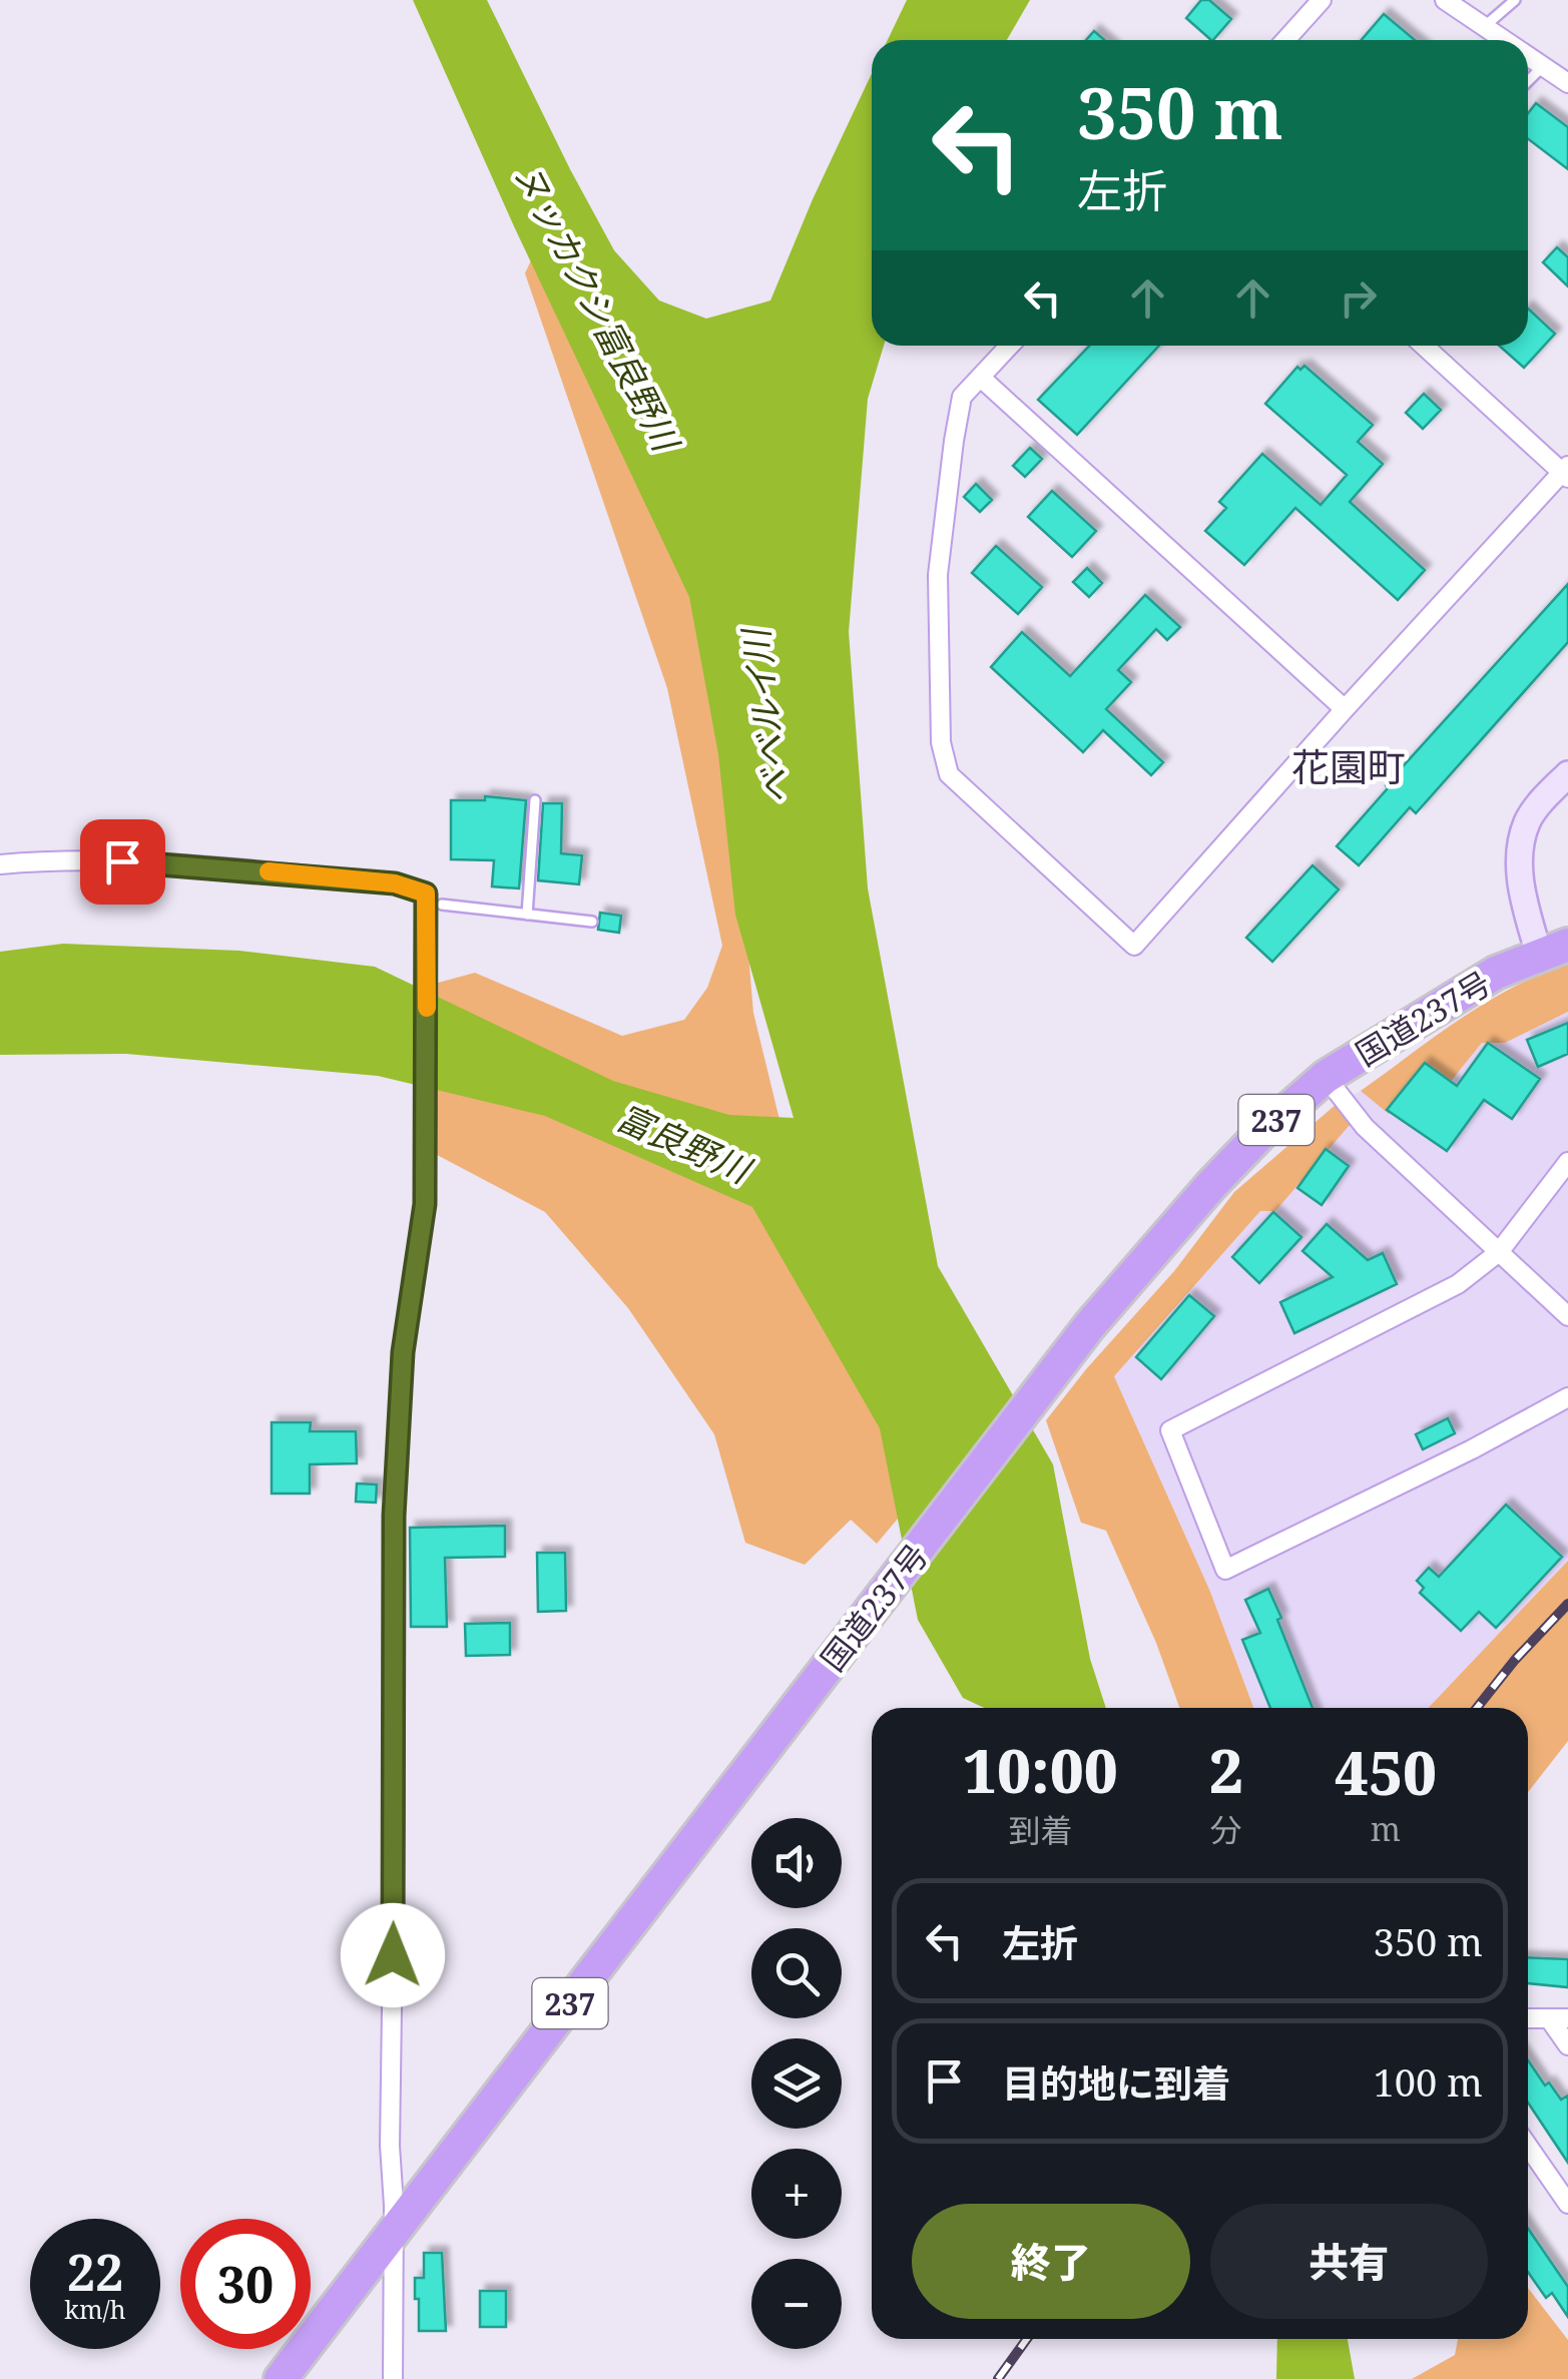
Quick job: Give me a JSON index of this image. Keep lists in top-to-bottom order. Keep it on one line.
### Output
{"streets":{"highway":["国道237号","237"]},"districts":["花園町"],"water":["ヌッカクシ富良野川","ベベルイ川","富良野川"],"page":{"turn":["350 m","左折"],"eta":["10:00","到着","2","分","450","m"],"map_buttons":["+","−"],"list":[{"name":"左折","value":"350 m"},{"name":"目的地に到着","value":"100 m"}],"buttons":["終了","共有"],"speed":"22 km/h","limit":"30"}}
